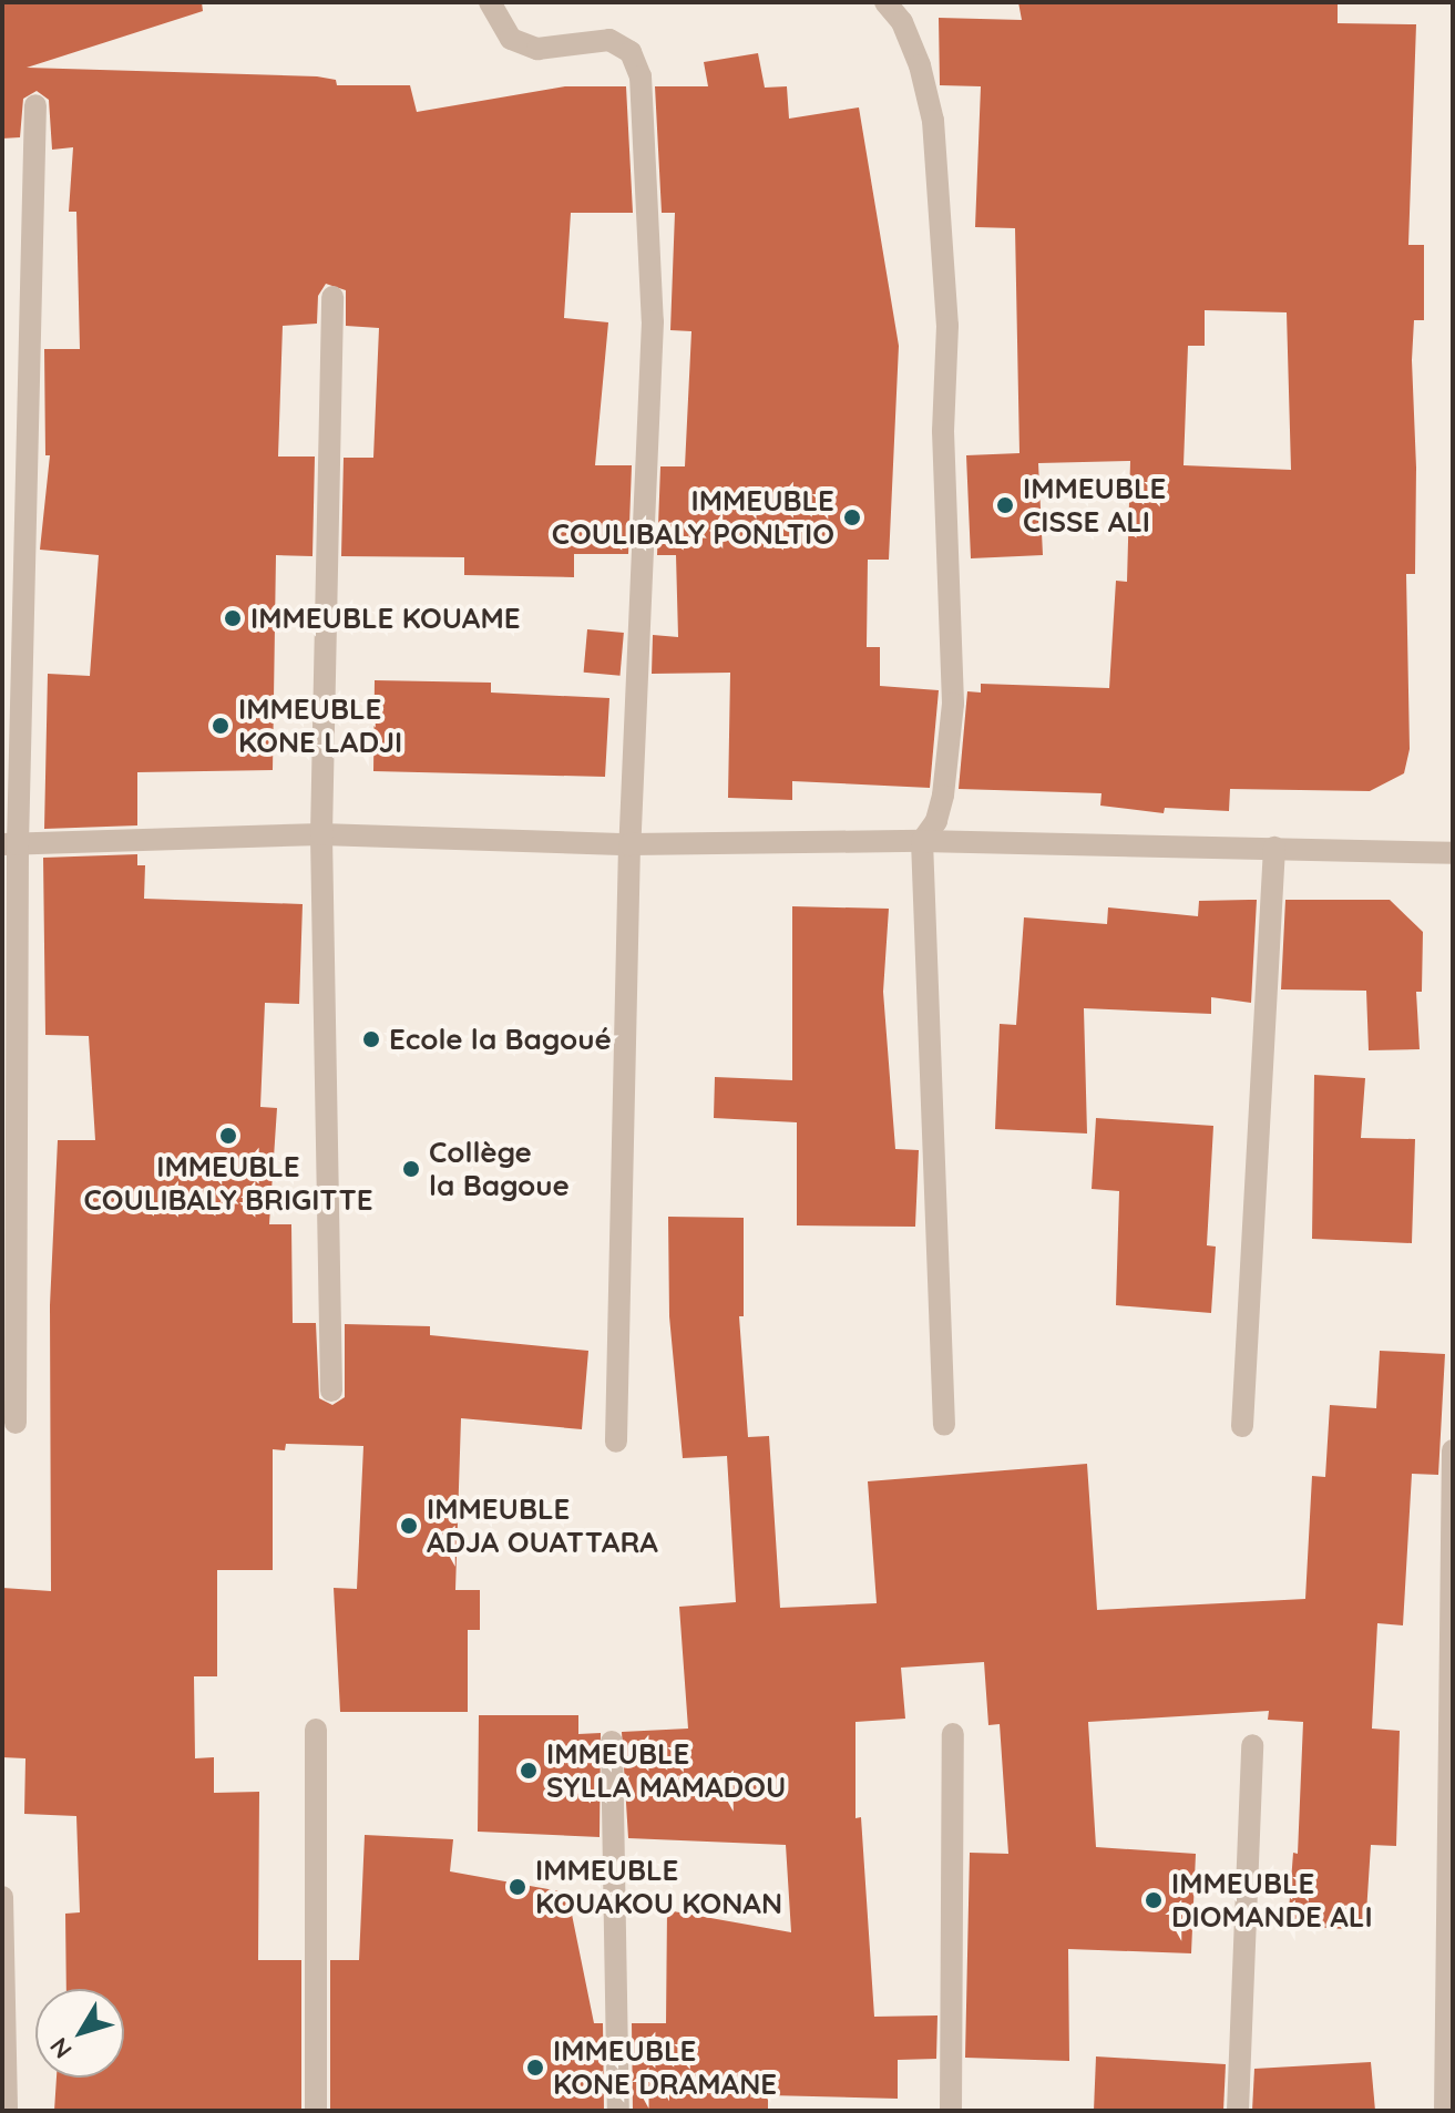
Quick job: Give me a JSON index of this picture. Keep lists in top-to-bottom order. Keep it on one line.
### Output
{"places":["IMMEUBLE CISSE ALI","IMMEUBLE COULIBALY PONLTIO","IMMEUBLE KOUAME","IMMEUBLE KONE LADJI","Ecole la Bagoué","IMMEUBLE COULIBALY BRIGITTE","Collège la Bagoue","IMMEUBLE ADJA OUATTARA","IMMEUBLE SYLLA MAMADOU","IMMEUBLE KOUAKOU KONAN","IMMEUBLE DIOMANDE ALI","IMMEUBLE KONE DRAMANE"],"north":"bottom left"}
